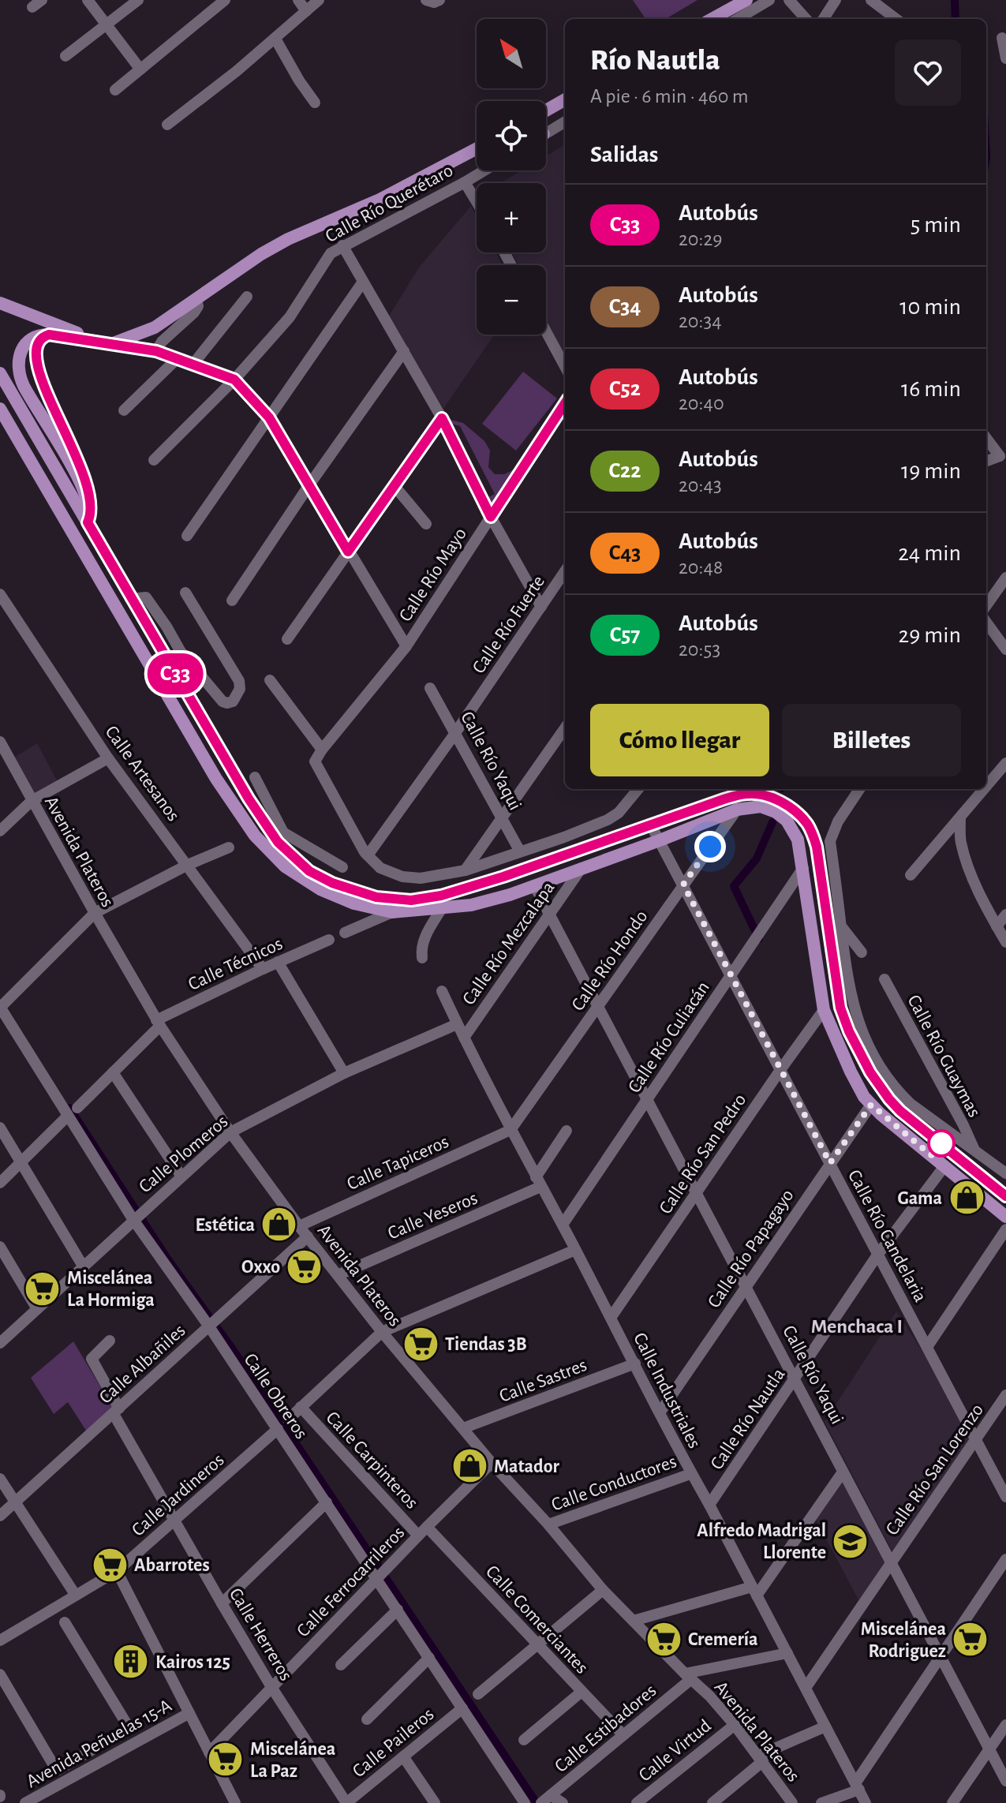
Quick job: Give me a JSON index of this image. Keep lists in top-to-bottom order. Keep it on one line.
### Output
{"streets":{"main road":["Calle Río Querétaro"],"street":["Calle Río Mayo","Calle Río Fuerte","Calle Río Yaqui","Calle Artesanos","Avenida Plateros","Calle Río Mezcalapa","Calle Río Hondo","Calle Técnicos","Calle Río Culiacán","Calle Río Guaymas","Calle Plomeros","Calle Río San Pedro","Calle Tapiceros","Calle Yeseros","Calle Río Candelaria","Calle Río Papagayo","Calle Albañiles","Calle Sastres","Calle Industriales","Calle Obreros","Calle Río Nautla","Calle Carpinteros","Calle Río San Lorenzo","Calle Conductores","Calle Jardineros","Calle Ferrocarrileros","Calle Comerciantes","Calle Herreros","Calle Estibadores","Calle Paileros","Avenida Peñuelas 15-A","Calle Virtud"]},"crossings":[["Calle Río Mayo","Calle Río Fuerte"],["Calle Río Fuerte","Calle Río Yaqui"],["Calle Río Yaqui","Calle Río Mezcalapa"],["Calle Río Yaqui","Calle Río Hondo"],["Calle Río Yaqui","Calle Río Culiacán"],["Calle Río Yaqui","Calle Río San Pedro"],["Calle Río Yaqui","Calle Río Papagayo"],["Calle Río Yaqui","Calle Río Nautla"],["Calle Río Yaqui","Calle Río San Lorenzo"],["Calle Artesanos","Calle Técnicos"],["Avenida Plateros","Calle Técnicos"],["Avenida Plateros","Calle Plomeros"],["Avenida Plateros","Calle Tapiceros"],["Avenida Plateros","Calle Yeseros"],["Avenida Plateros","Calle Albañiles"],["Avenida Plateros","Calle Sastres"],["Avenida Plateros","Calle Conductores"],["Avenida Plateros","Calle Ferrocarrileros"],["Avenida Plateros","Calle Estibadores"],["Avenida Plateros","Calle Virtud"],["Calle Río Mezcalapa","Calle Industriales"],["Calle Río Hondo","Calle Tapiceros"],["Calle Río Hondo","Calle Río Candelaria"],["Calle Río Hondo","Calle Industriales"],["Calle Río Culiacán","Calle Río Candelaria"],["Calle Río Culiacán","Calle Industriales"],["Calle Plomeros","Calle Industriales"],["Calle Plomeros","Calle Obreros"],["Calle Río San Pedro","Calle Río Candelaria"],["Calle Río San Pedro","Calle Industriales"],["Calle Tapiceros","Calle Industriales"],["Calle Yeseros","Calle Industriales"],["Calle Río Candelaria","Calle Río Papagayo"],["Calle Río Candelaria","Calle Río Nautla"],["Calle Río Candelaria","Calle Río San Lorenzo"],["Calle Río Papagayo","Calle Industriales"],["Calle Albañiles","Calle Obreros"],["Calle Albañiles","Calle Herreros"],["Calle Sastres","Calle Industriales"],["Calle Industriales","Calle Río Nautla"],["Calle Industriales","Calle Río San Lorenzo"],["Calle Industriales","Calle Conductores"],["Calle Obreros","Calle Jardineros"],["Calle Obreros","Calle Ferrocarrileros"],["Calle Obreros","Calle Paileros"],["Calle Carpinteros","Calle Ferrocarrileros"],["Calle Carpinteros","Calle Comerciantes"],["Calle Jardineros","Calle Herreros"],["Calle Ferrocarrileros","Calle Comerciantes"],["Calle Ferrocarrileros","Calle Herreros"],["Calle Comerciantes","Calle Estibadores"],["Calle Herreros","Calle Paileros"]],"districts":["Menchaca I"],"places":{"shop":["Gama","Estética","Matador"],"supermarket":["Oxxo","Miscelánea La Hormiga","Tiendas 3B","Abarrotes","Cremería","Miscelánea Rodriguez","Miscelánea La Paz"],"school or university":["Alfredo Madrigal Llorente"],"building":["Kairos 125"]},"lines":["bus line C33"],"north":"top left","page":{"on_map":"C33","map_buttons":["+","−"],"heading":[["Río Nautla","A pie · 6 min · 460 m"],"Salidas"],"list":[{"mark":"C33","name":"Autobús","note":"20:29","value":"5 min"},{"mark":"C34","name":"Autobús","note":"20:34","value":"10 min"},{"mark":"C52","name":"Autobús","note":"20:40","value":"16 min"},{"mark":"C22","name":"Autobús","note":"20:43","value":"19 min"},{"mark":"C43","name":"Autobús","note":"20:48","value":"24 min"},{"mark":"C57","name":"Autobús","note":"20:53","value":"29 min"}],"buttons":["Cómo llegar","Billetes"]}}
